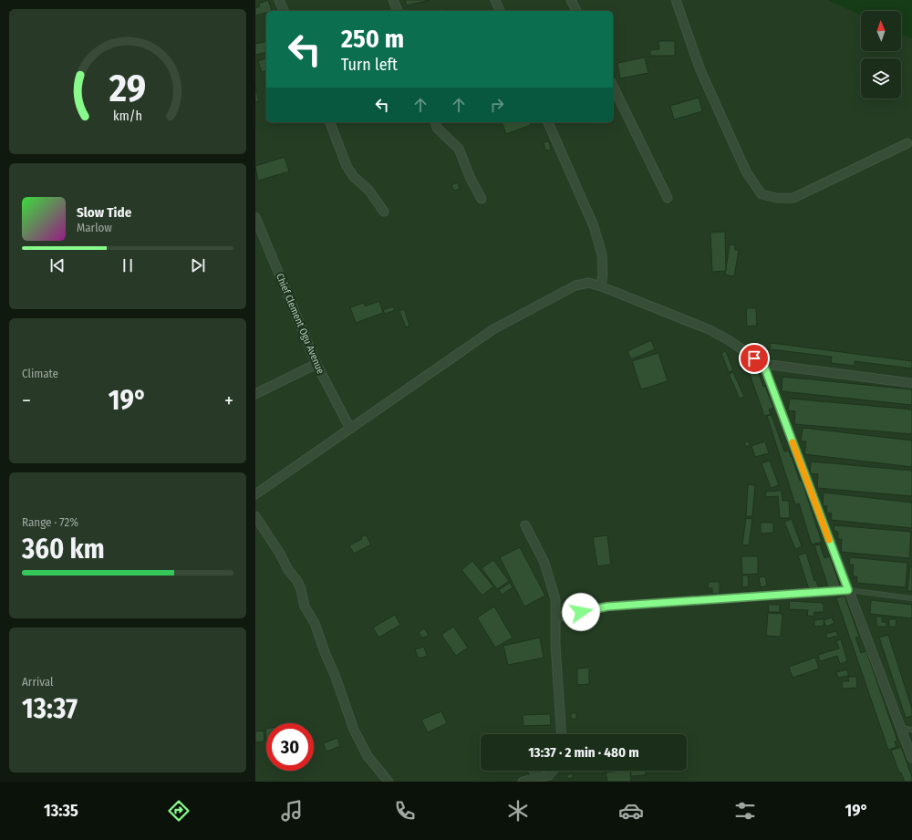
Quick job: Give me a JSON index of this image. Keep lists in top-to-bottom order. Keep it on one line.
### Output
{"streets":{"street":["Chief Clement Ogu Avenue"]},"north":"top","page":{"turn":["250 m","Turn left"],"song":["Slow Tide","Marlow"],"tile":["Climate",["Range · 72%","360 km"],["Arrival","13:37"]],"heat":["−","19°","+"],"limit":"30","trip":"13:37 · 2 min · 480 m","tabs":["13:35","19°"],"gauge":["29","km/h"]}}
